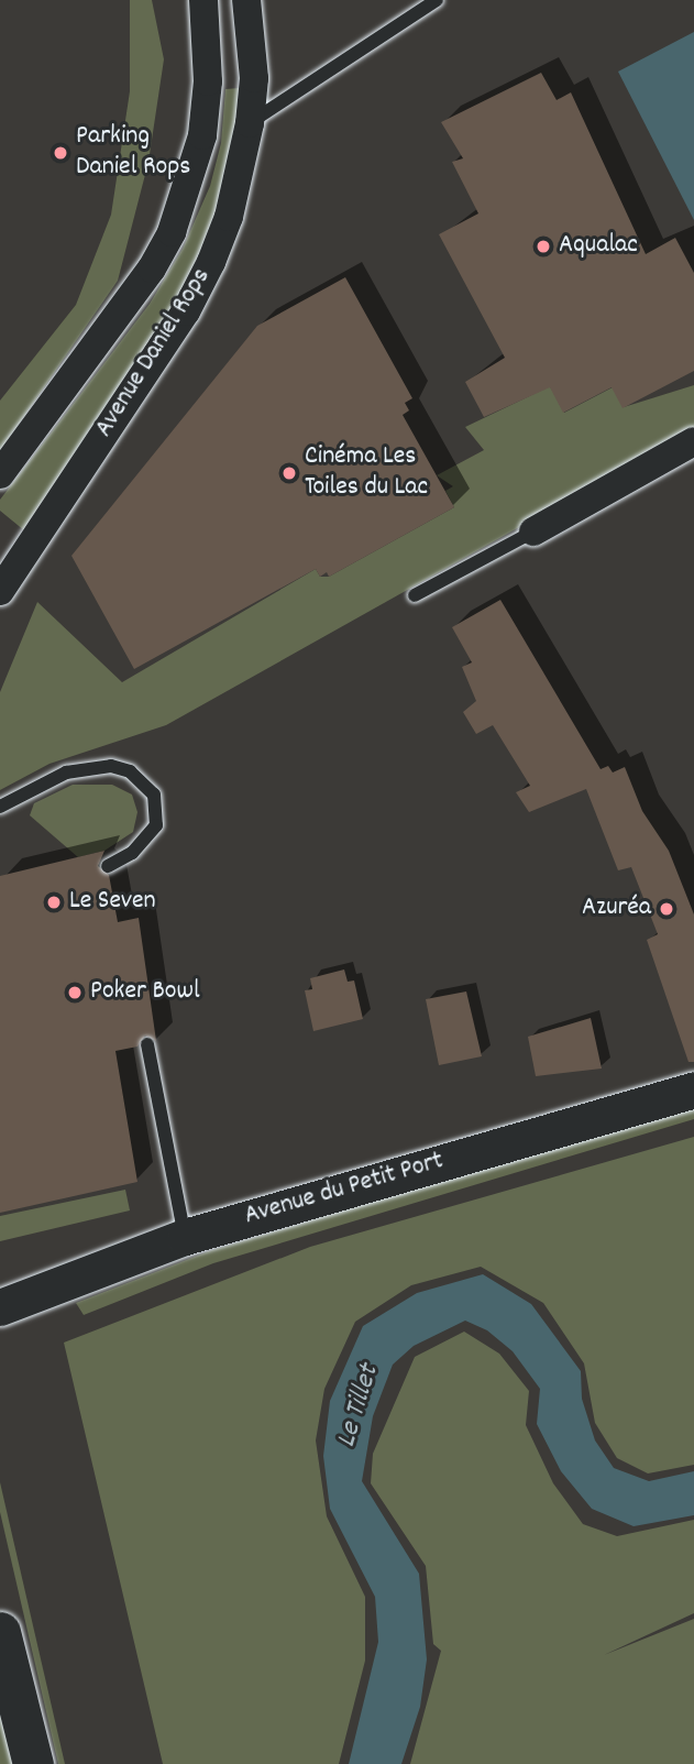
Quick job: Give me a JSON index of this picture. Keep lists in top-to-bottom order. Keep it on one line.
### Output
{"streets":{"street":["Avenue Daniel Rops","Avenue du Petit Port"]},"water":["Le Tillet"],"places":["Parking Daniel Rops","Aqualac","Cinéma Les Toiles du Lac","Le Seven","Azuréa","Poker Bowl"]}
